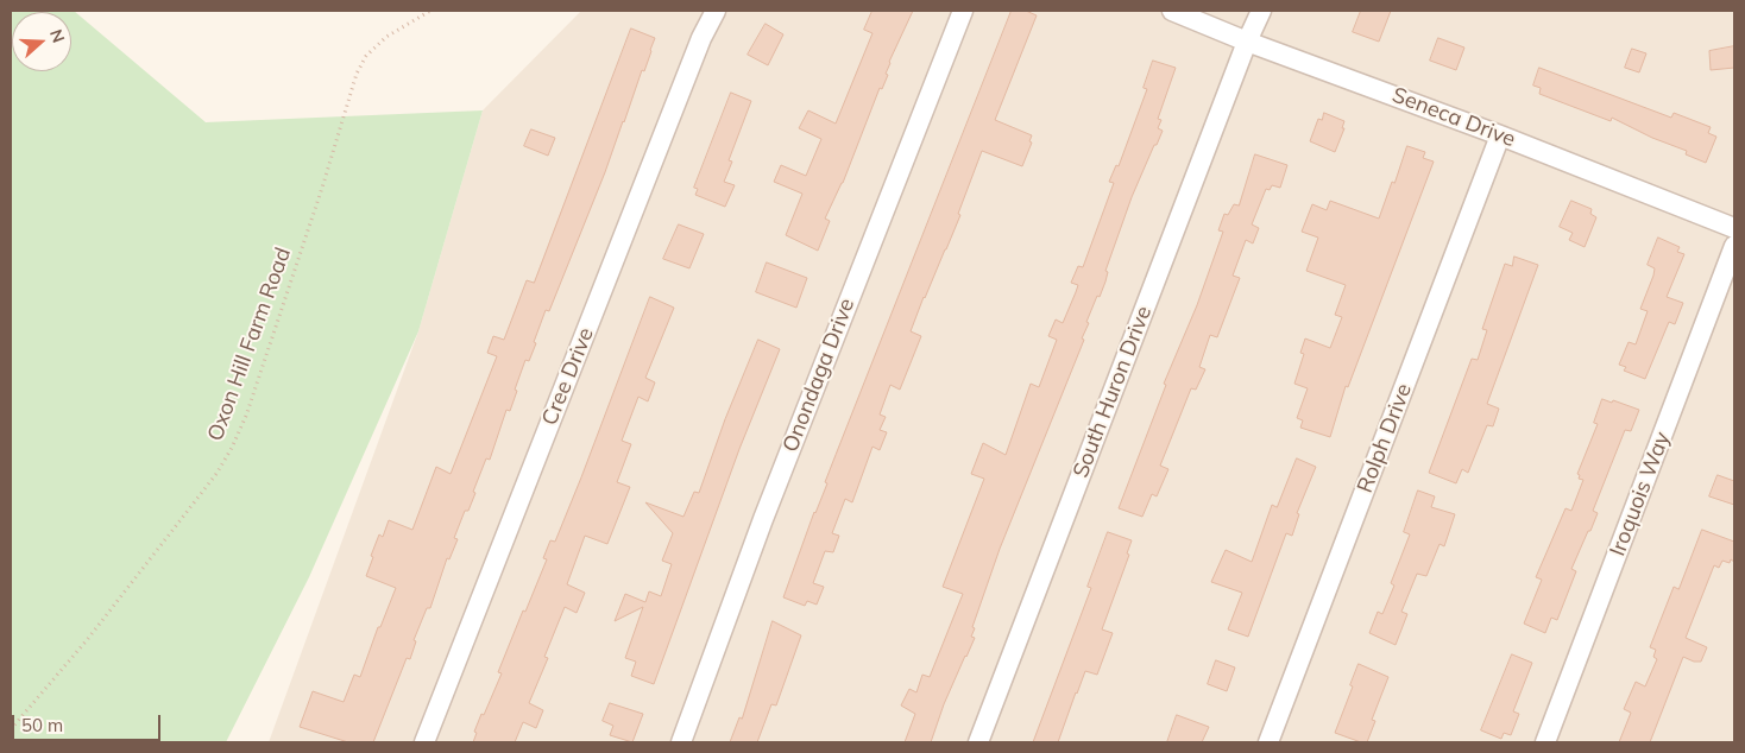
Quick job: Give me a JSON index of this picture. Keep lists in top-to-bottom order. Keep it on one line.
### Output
{"streets":{"street":["Seneca Drive","Onondaga Drive","Cree Drive","South Huron Drive","Rolph Drive","Iroquois Way"],"path":["Oxon Hill Farm Road"]},"crossings":[["Seneca Drive","South Huron Drive"],["Seneca Drive","Rolph Drive"]],"scale_bar":"50 m","north":"right"}
